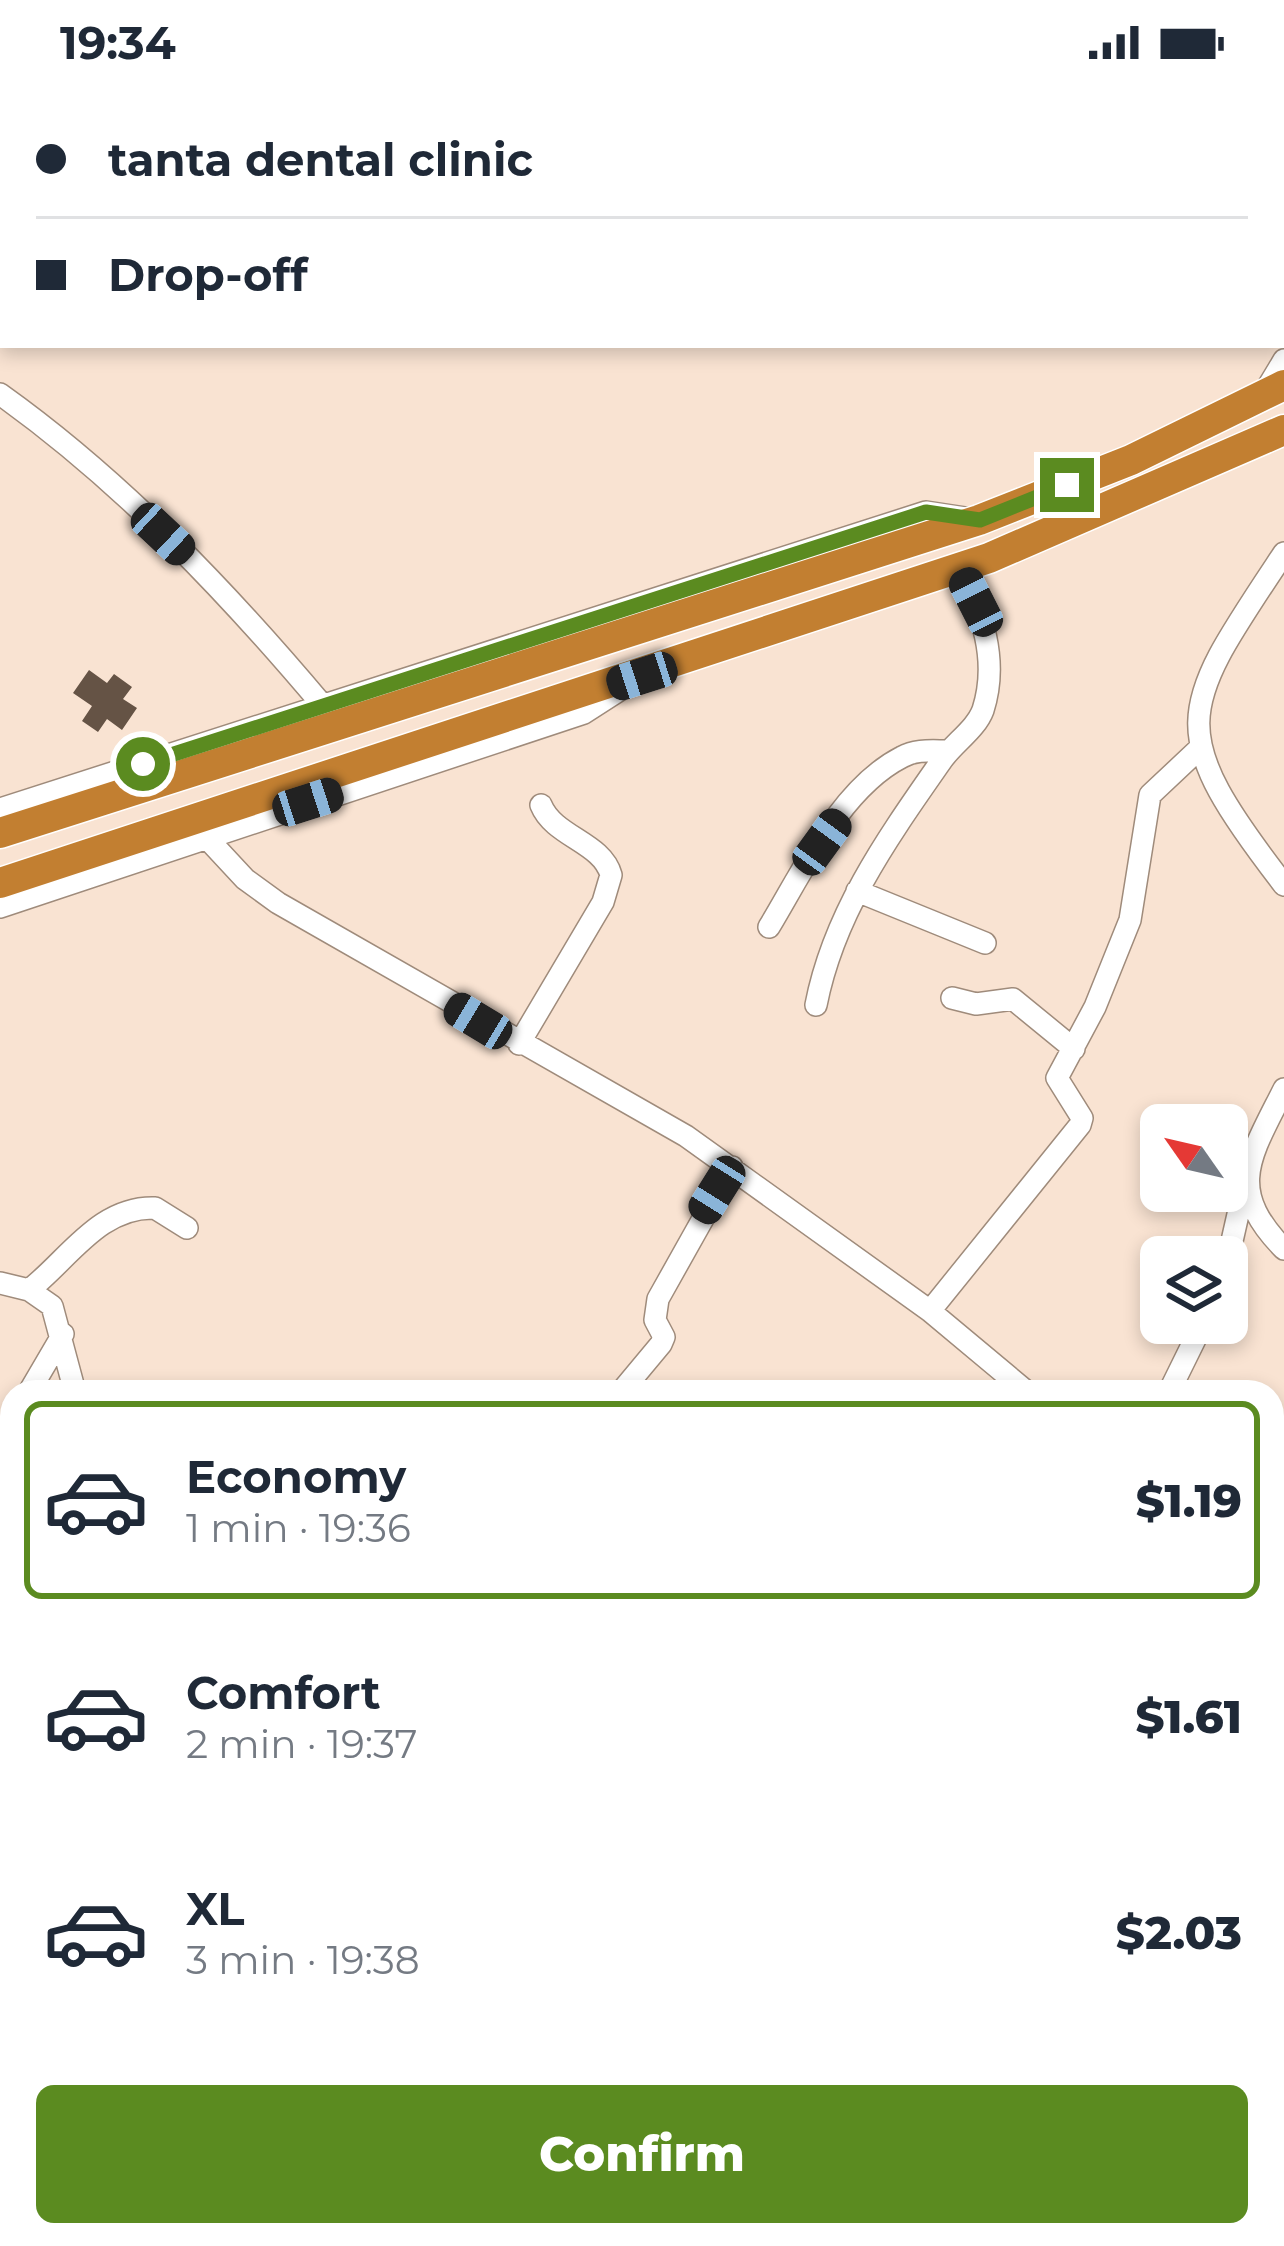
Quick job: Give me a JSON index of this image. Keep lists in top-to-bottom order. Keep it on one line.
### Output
{"north":"top left","page":{"status":"19:34","banner":["tanta dental clinic","Drop-off"],"list":[{"name":"Economy","note":"1 min · 19:36","value":"$1.19"},{"name":"Comfort","note":"2 min · 19:37","value":"$1.61"},{"name":"XL","note":"3 min · 19:38","value":"$2.03"}],"buttons":"Confirm"}}
